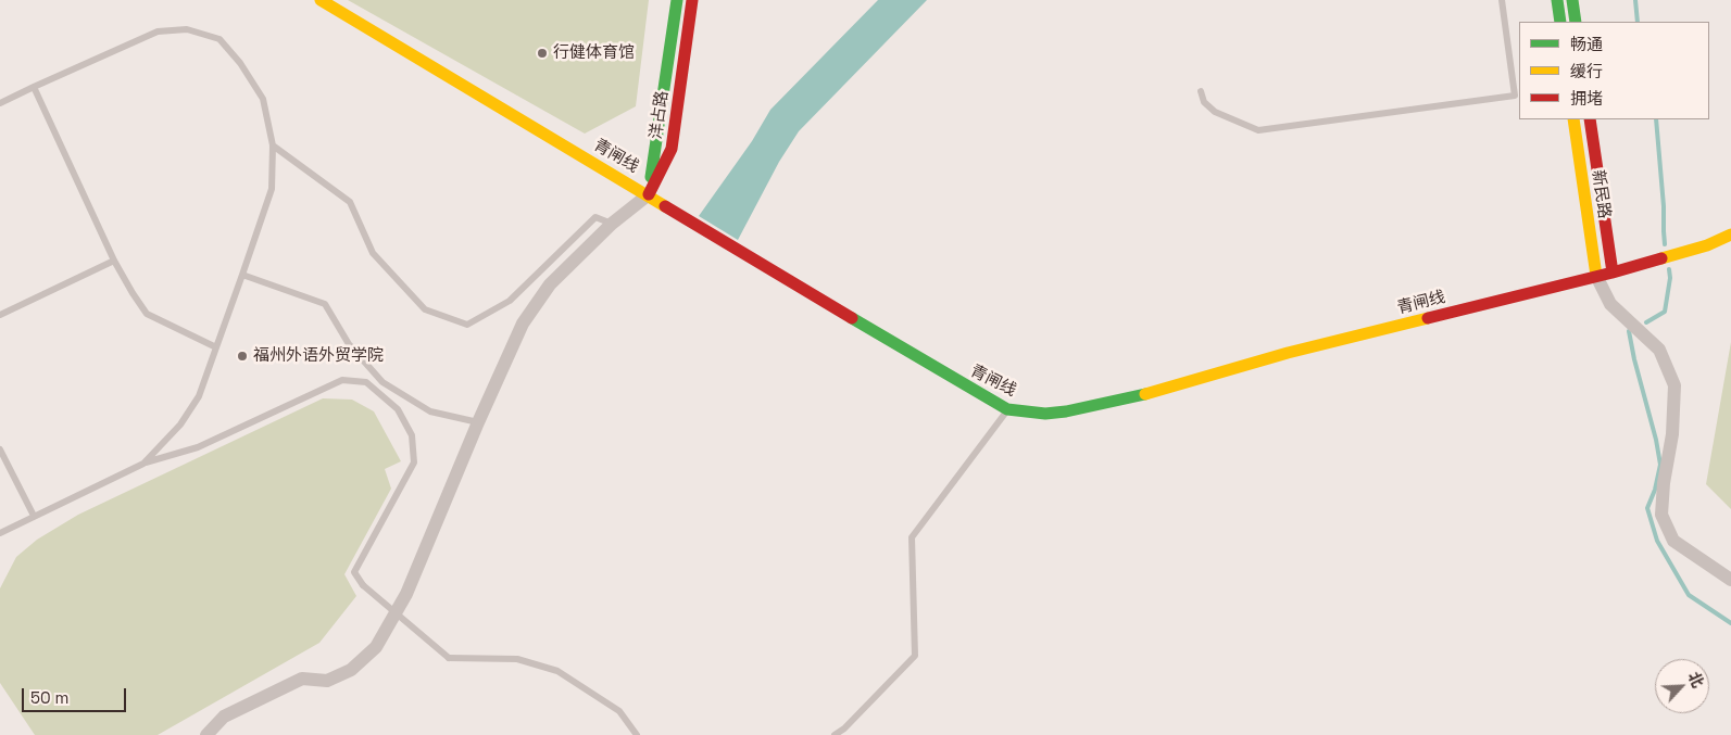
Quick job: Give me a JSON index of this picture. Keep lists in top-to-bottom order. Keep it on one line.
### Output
{"streets":{"main road":["洋占路","青闸线","新民路"]},"crossings":[["洋占路","青闸线"],["青闸线","新民路"]],"places":["行健体育馆","福州外语外贸学院"],"legend":["畅通","缓行","拥堵"],"scale_bar":"50 m","north":"top right"}
